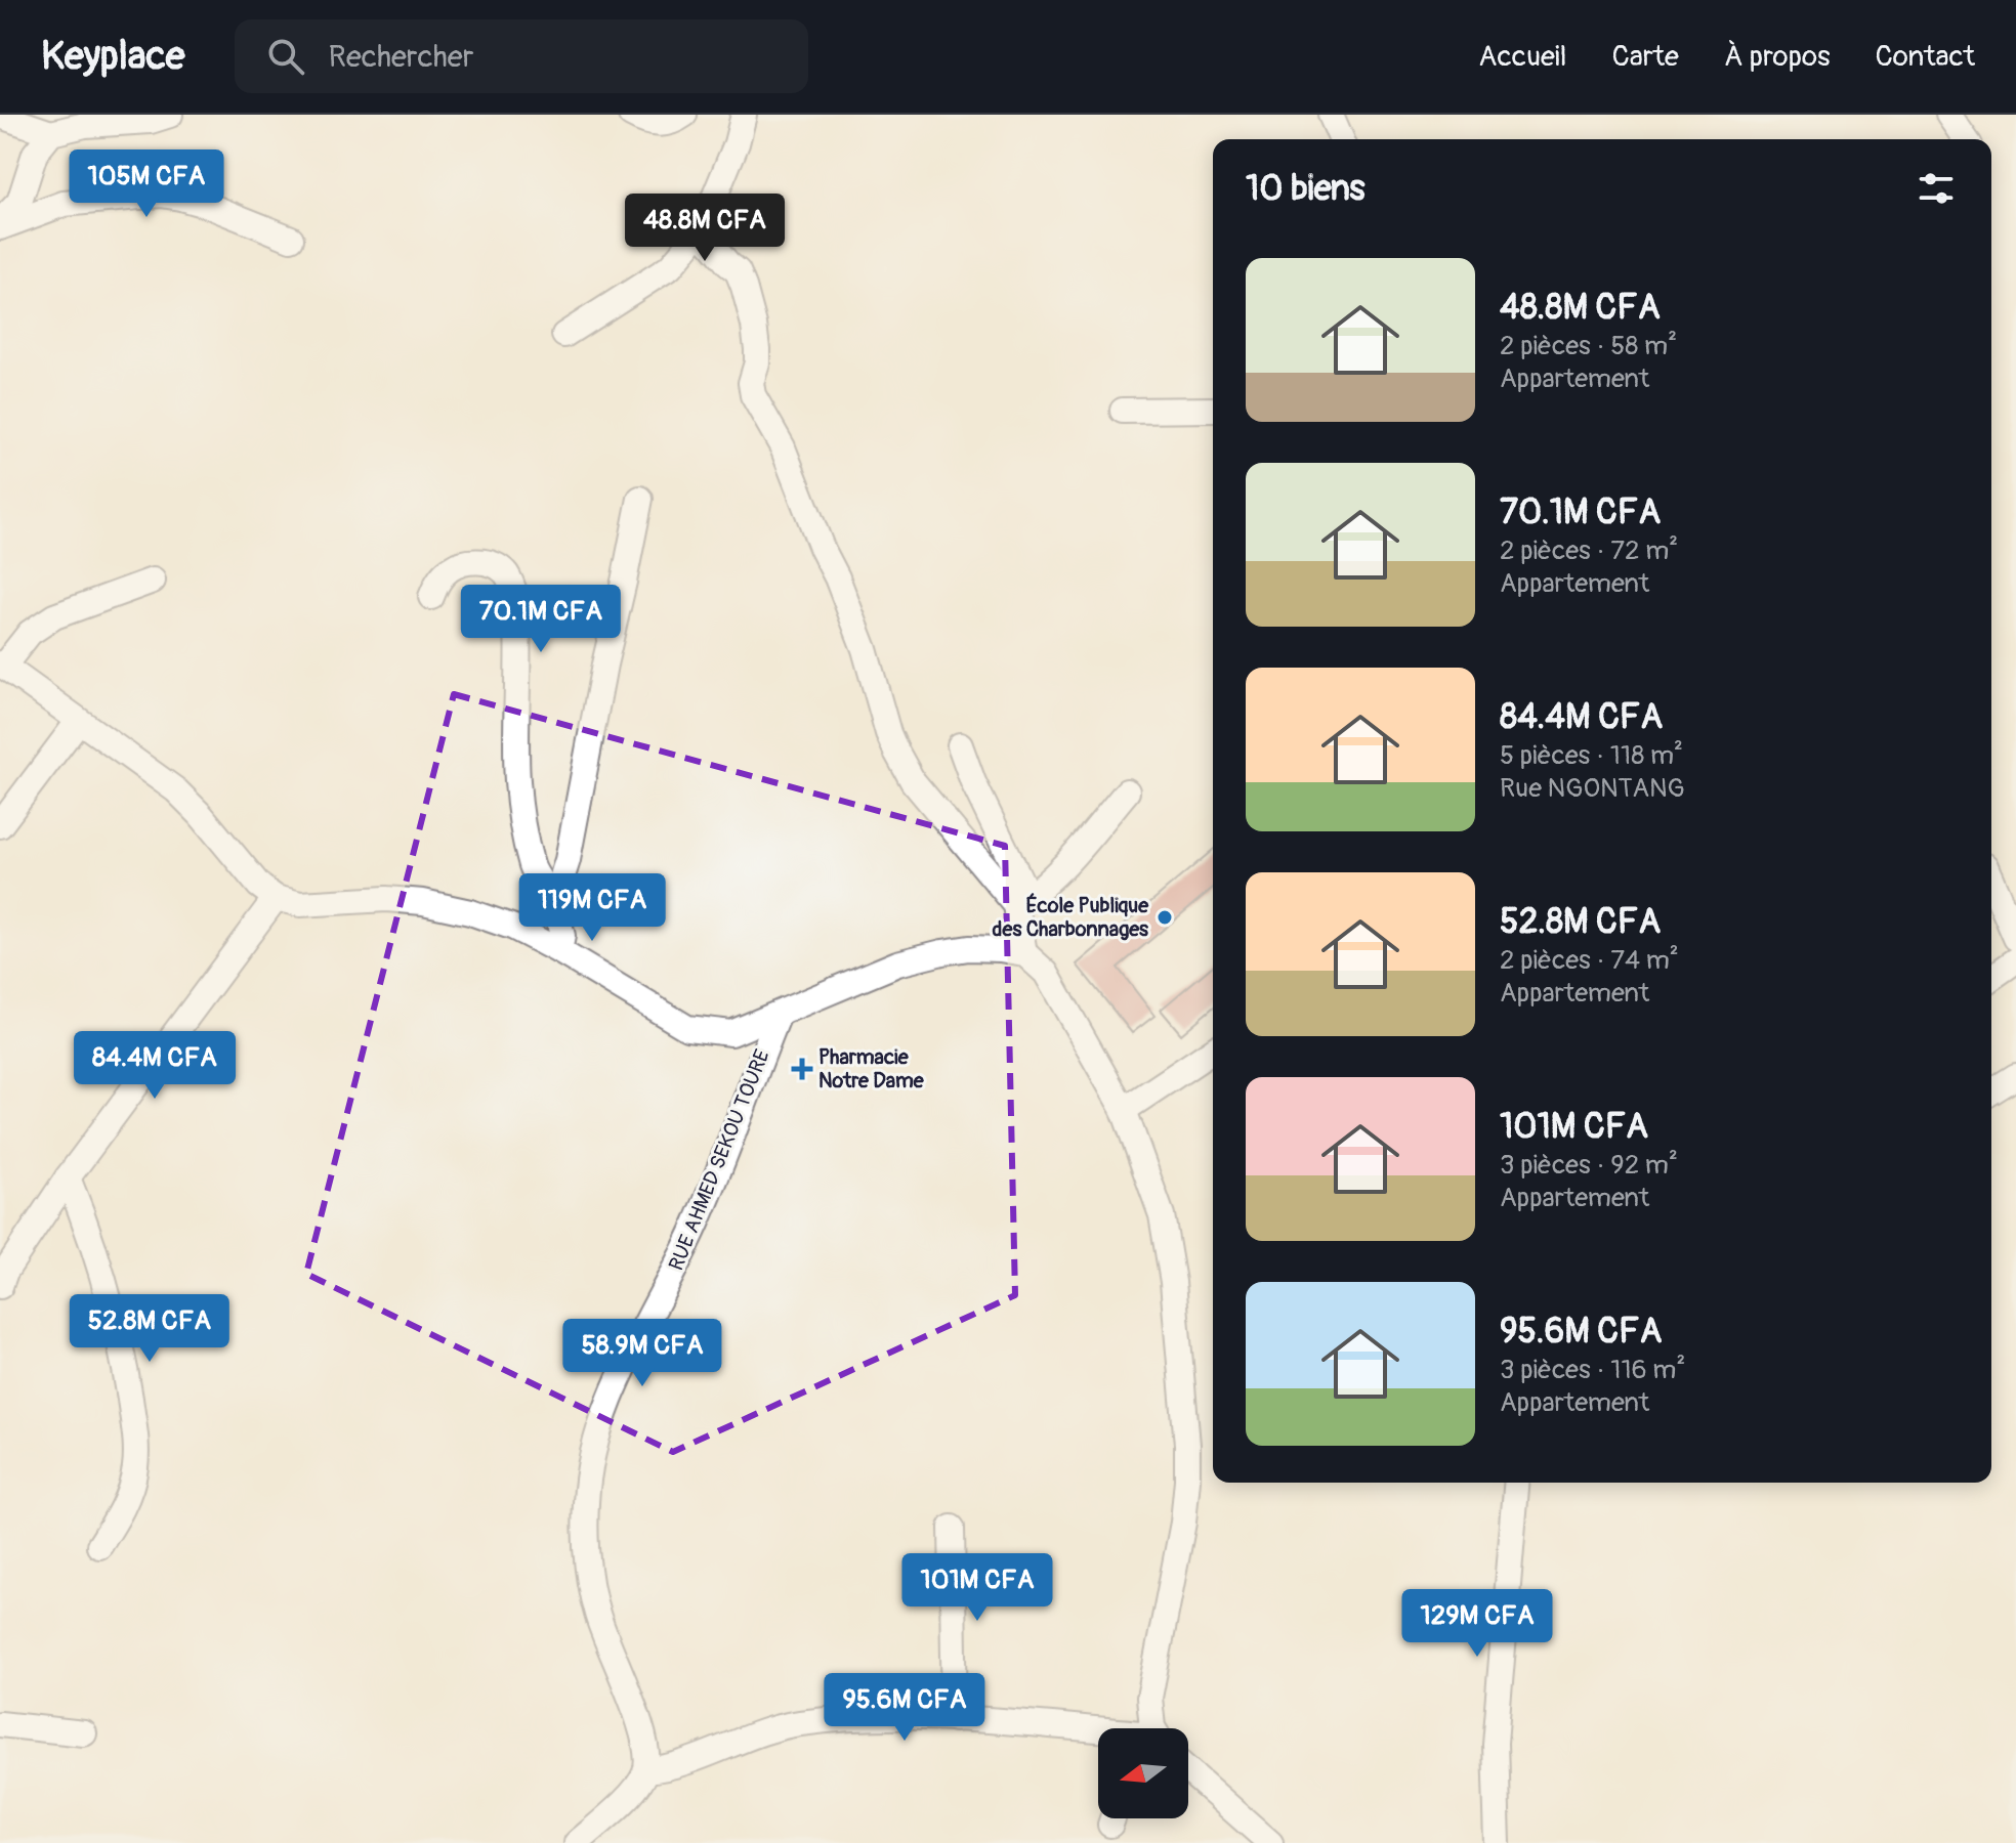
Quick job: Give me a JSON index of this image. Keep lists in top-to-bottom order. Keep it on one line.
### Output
{"streets":{"street":["RUE AHMED SEKOU TOURE"]},"places":{"other":["École Publique des Charbonnages"],"health":["Pharmacie Notre Dame"]},"north":"left","page":{"header":"Keyplace","search":"Rechercher","nav":["Accueil","Carte","À propos","Contact"],"heading":"10 biens","price":["105M CFA","48.8M CFA","70.1M CFA","119M CFA","84.4M CFA","52.8M CFA","58.9M CFA","101M CFA","129M CFA","95.6M CFA"],"list":[{"name":"48.8M CFA","note":"2 pièces · 58 m² · Appartement"},{"name":"70.1M CFA","note":"2 pièces · 72 m² · Appartement"},{"name":"84.4M CFA","note":"5 pièces · 118 m² · Rue NGONTANG"},{"name":"52.8M CFA","note":"2 pièces · 74 m² · Appartement"},{"name":"101M CFA","note":"3 pièces · 92 m² · Appartement"},{"name":"95.6M CFA","note":"3 pièces · 116 m² · Appartement"}]}}
